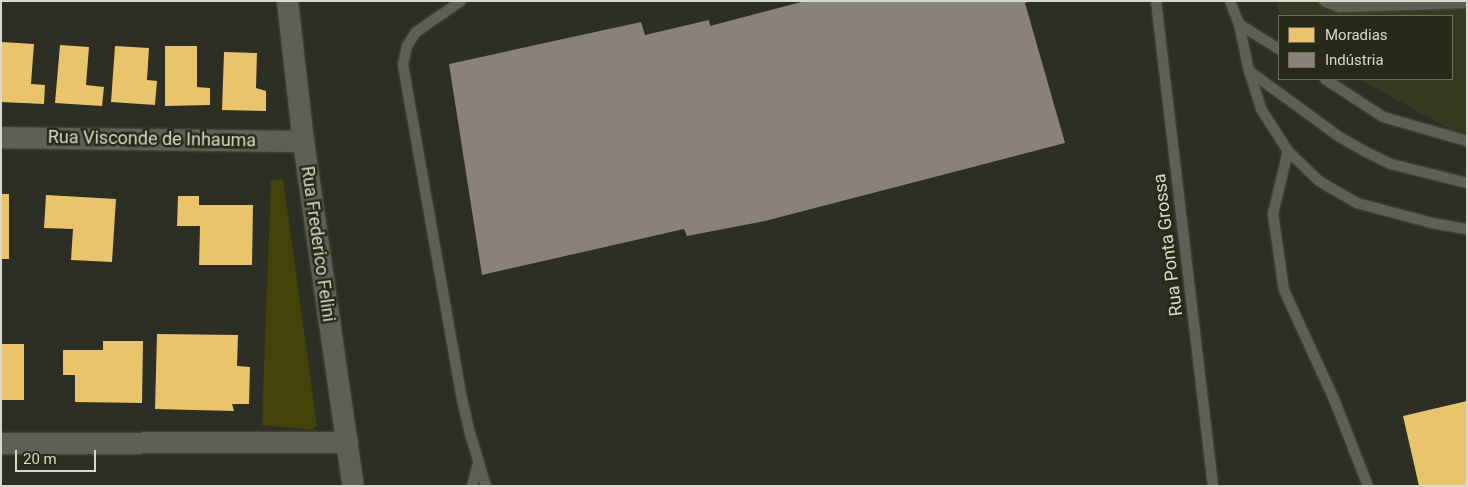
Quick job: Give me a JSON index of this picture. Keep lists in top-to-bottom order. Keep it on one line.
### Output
{"streets":{"street":["Rua Visconde de Inhauma","Rua Frederico Felini"],"lane":["Rua Ponta Grossa"]},"crossings":[["Rua Visconde de Inhauma","Rua Frederico Felini"]],"legend":["Moradias","Indústria"],"scale_bar":"20 m"}
